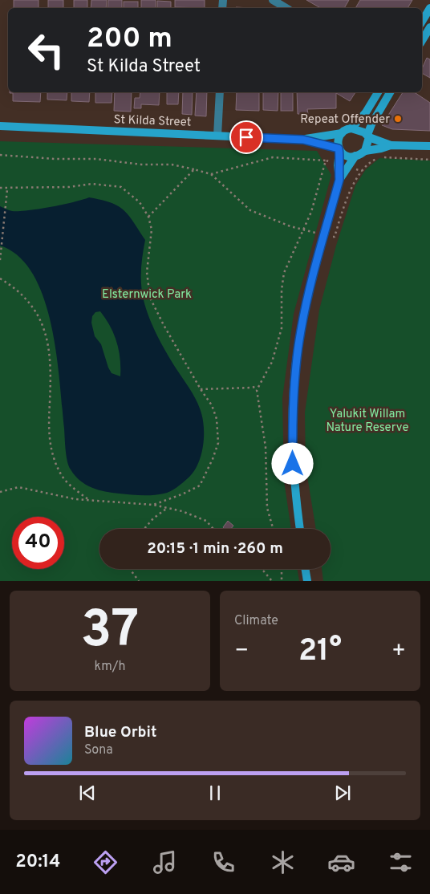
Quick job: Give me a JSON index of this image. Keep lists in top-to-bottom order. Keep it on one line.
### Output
{"streets":{"street":["St Kilda Street"]},"parks":["Elsternwick Park","Yalukit Willam Nature Reserve"],"places":["Repeat Offender"],"page":{"turn":["200 m","St Kilda Street"],"limit":"40","trip":"20:15 · 1 min · 260 m","tile":[["37","km/h"],"Climate"],"heat":["−","21°","+"],"song":["Blue Orbit","Sona"],"tabs":"20:14"}}
